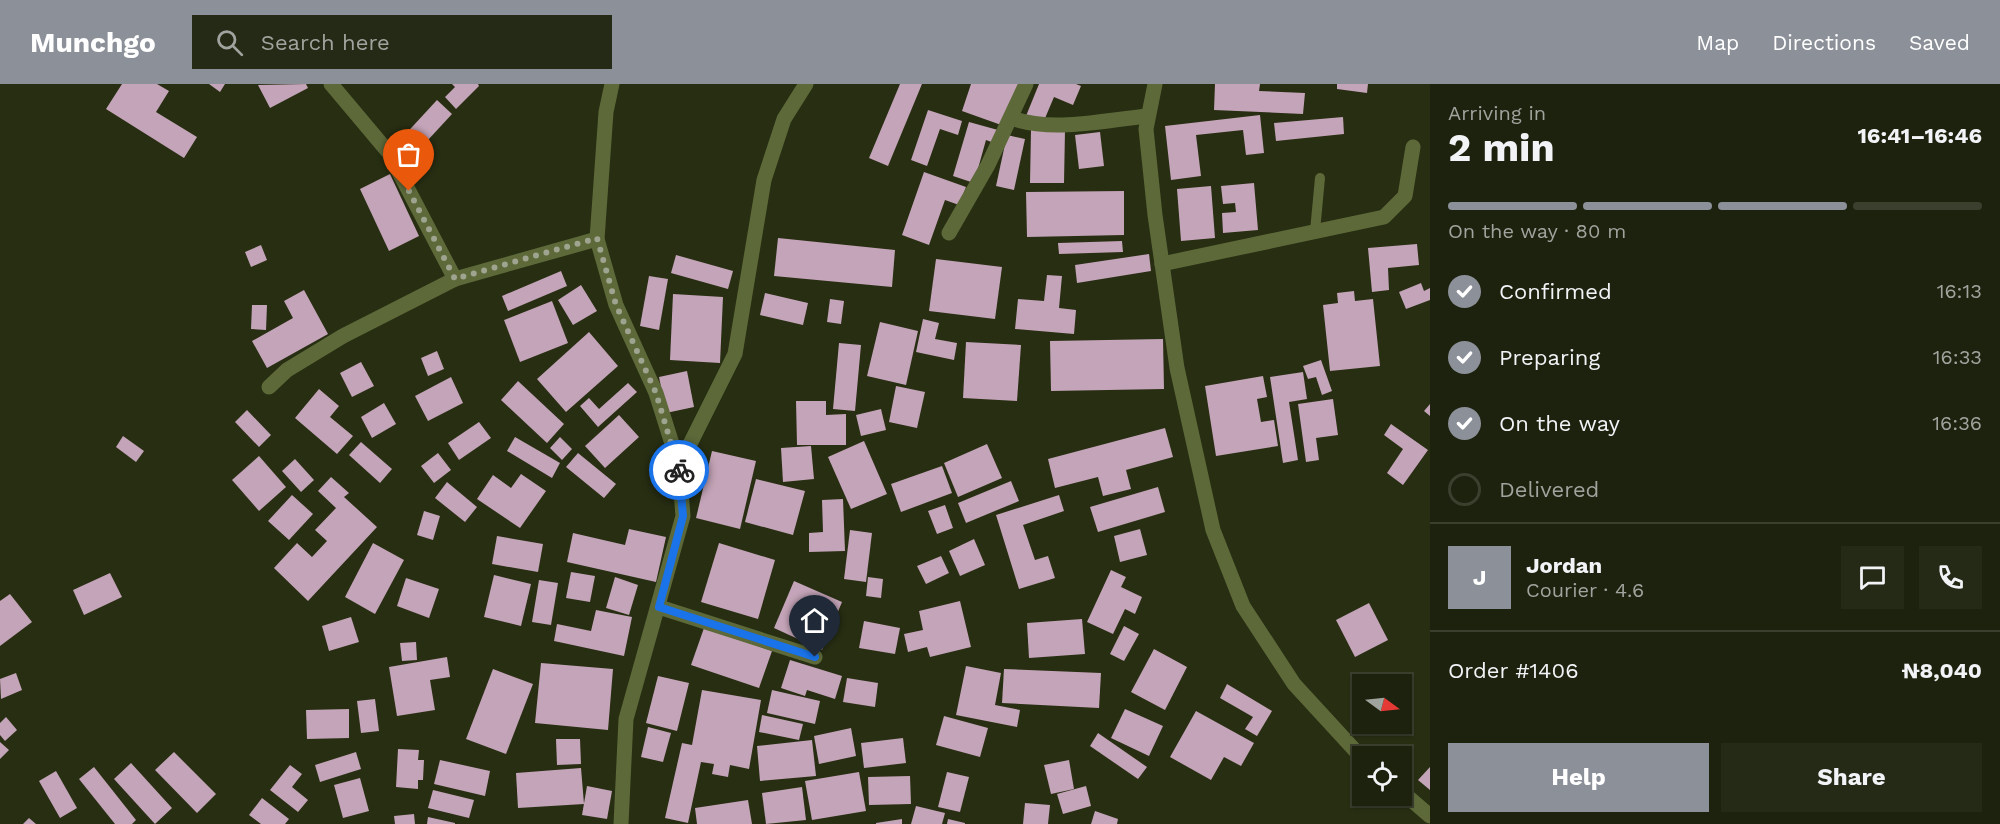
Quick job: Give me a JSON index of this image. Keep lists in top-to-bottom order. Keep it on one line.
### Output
{"north":"right","page":{"header":"Munchgo","search":"Search here","nav":["Map","Directions","Saved"],"heading":["2 min","Arriving in","16:41–16:46"],"panel":["Jordan","Courier · 4.6","Order #1406","₦8,040"],"bar":"On the way · 80 m","list":[["Confirmed","16:13"],["Preparing","16:33"],["On the way","16:36"],"Delivered"],"round":"J","buttons":["Help","Share"]}}
